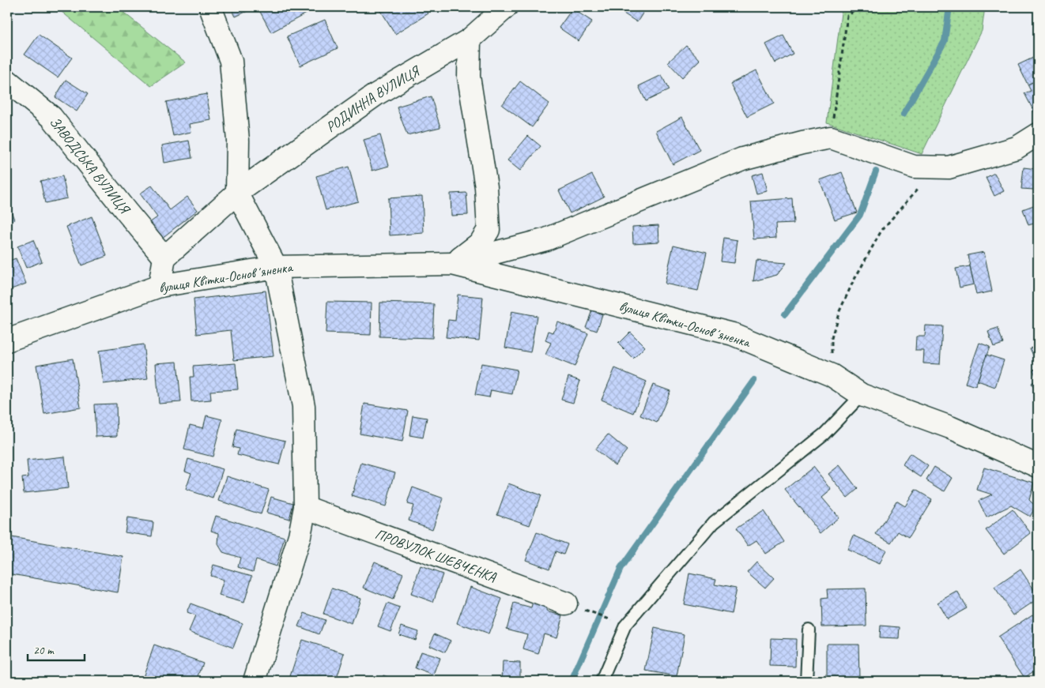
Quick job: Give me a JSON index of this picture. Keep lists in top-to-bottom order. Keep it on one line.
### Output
{"streets":{"street":["РОДИННА ВУЛИЦЯ","ЗАВОДСЬКА ВУЛИЦЯ","вулиця Квітки-Основʼяненка","ПРОВУЛОК ШЕВЧЕНКА"]},"crossings":[["РОДИННА ВУЛИЦЯ","ЗАВОДСЬКА ВУЛИЦЯ"]],"scale_bar":"20 m"}
